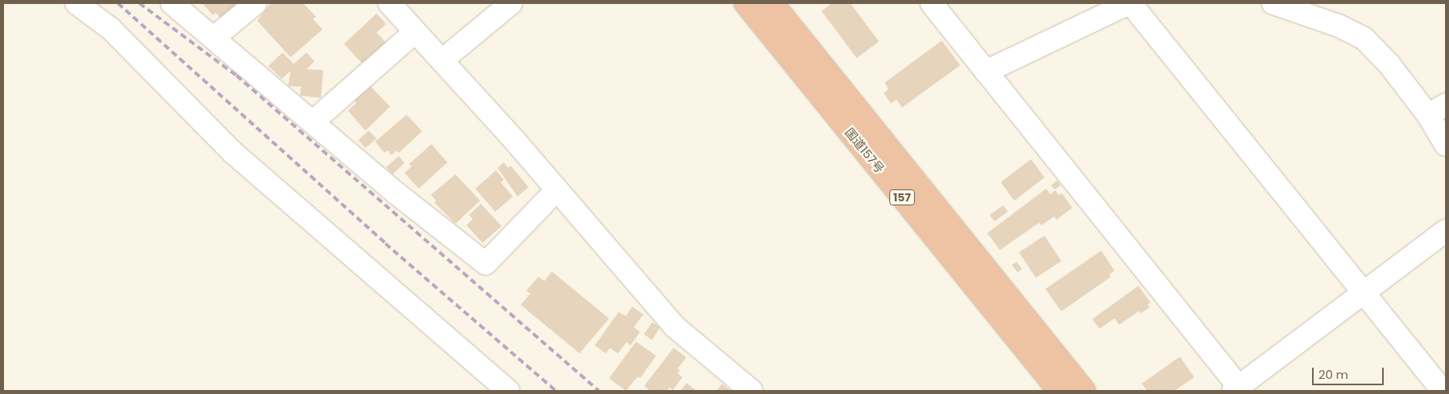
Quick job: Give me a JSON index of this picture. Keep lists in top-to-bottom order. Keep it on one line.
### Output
{"streets":{"highway":["国道157号","157"]},"scale_bar":"20 m"}
